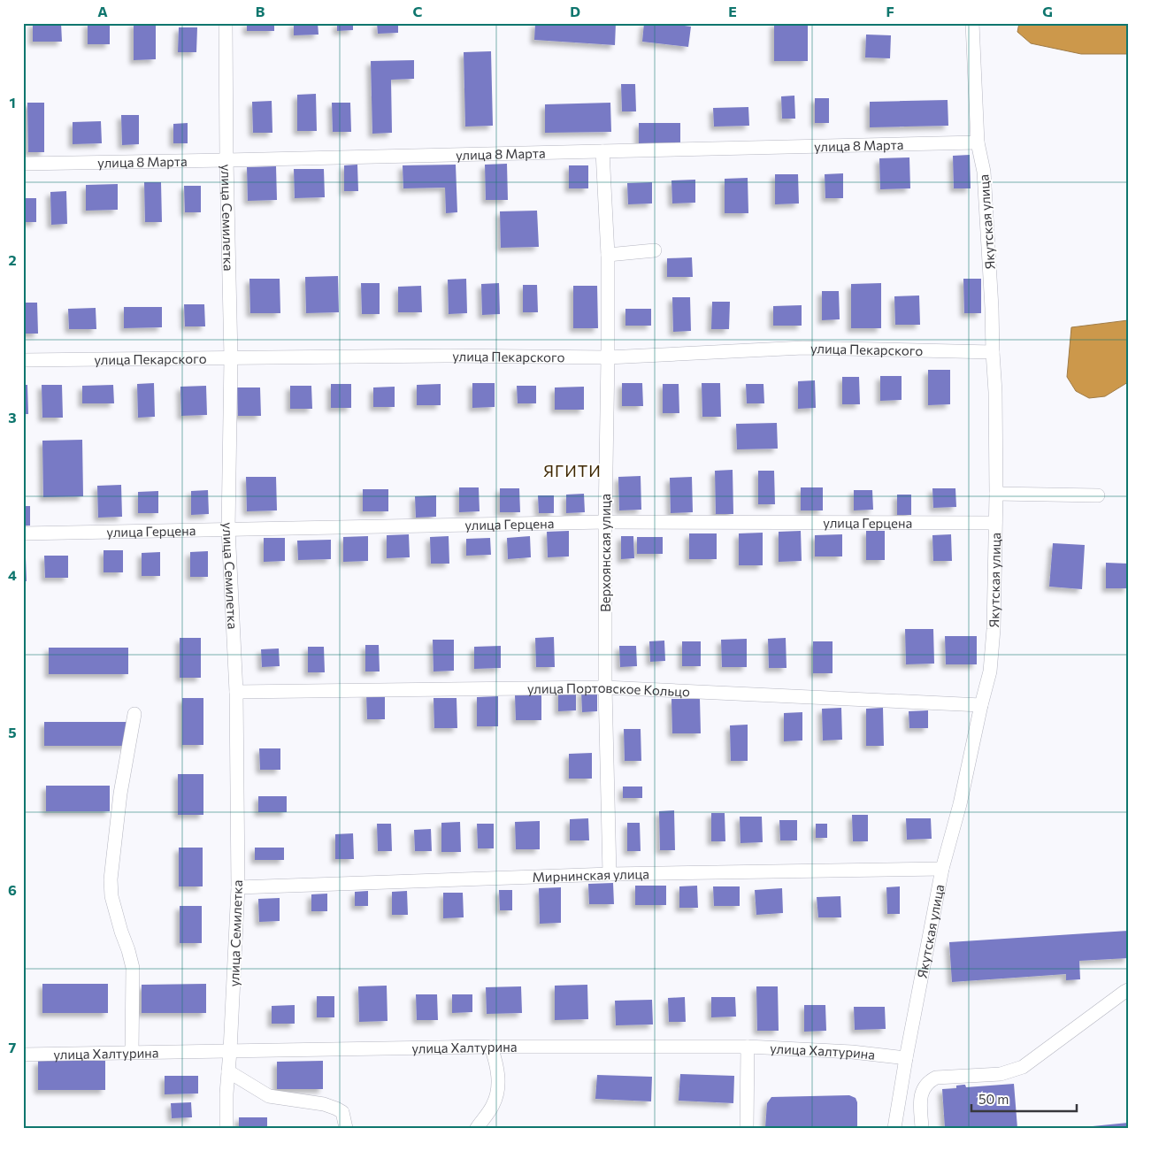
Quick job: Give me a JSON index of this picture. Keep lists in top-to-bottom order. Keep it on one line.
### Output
{"streets":{"street":["улица 8 Марта","улица Семилетка","Якутская улица","улица Пекарского","улица Герцена","Верхоянская улица","улица Портовское Кольцо","Мирнинская улица","улица Халтурина"]},"crossings":[["улица 8 Марта","улица Семилетка"],["улица 8 Марта","Якутская улица"],["улица 8 Марта","Верхоянская улица"],["улица Семилетка","улица Пекарского"],["улица Семилетка","улица Герцена"],["улица Семилетка","улица Портовское Кольцо"],["улица Семилетка","Мирнинская улица"],["улица Семилетка","улица Халтурина"],["Якутская улица","улица Пекарского"],["Якутская улица","улица Герцена"],["Якутская улица","улица Портовское Кольцо"],["Якутская улица","Мирнинская улица"],["Якутская улица","улица Халтурина"],["улица Пекарского","Верхоянская улица"],["улица Герцена","Верхоянская улица"],["Верхоянская улица","улица Портовское Кольцо"],["Верхоянская улица","Мирнинская улица"]],"districts":["ЯГИТИ"],"scale_bar":"50 m","grid":{"columns":["A","B","C","D","E","F","G"],"rows":["1","2","3","4","5","6","7"]}}
